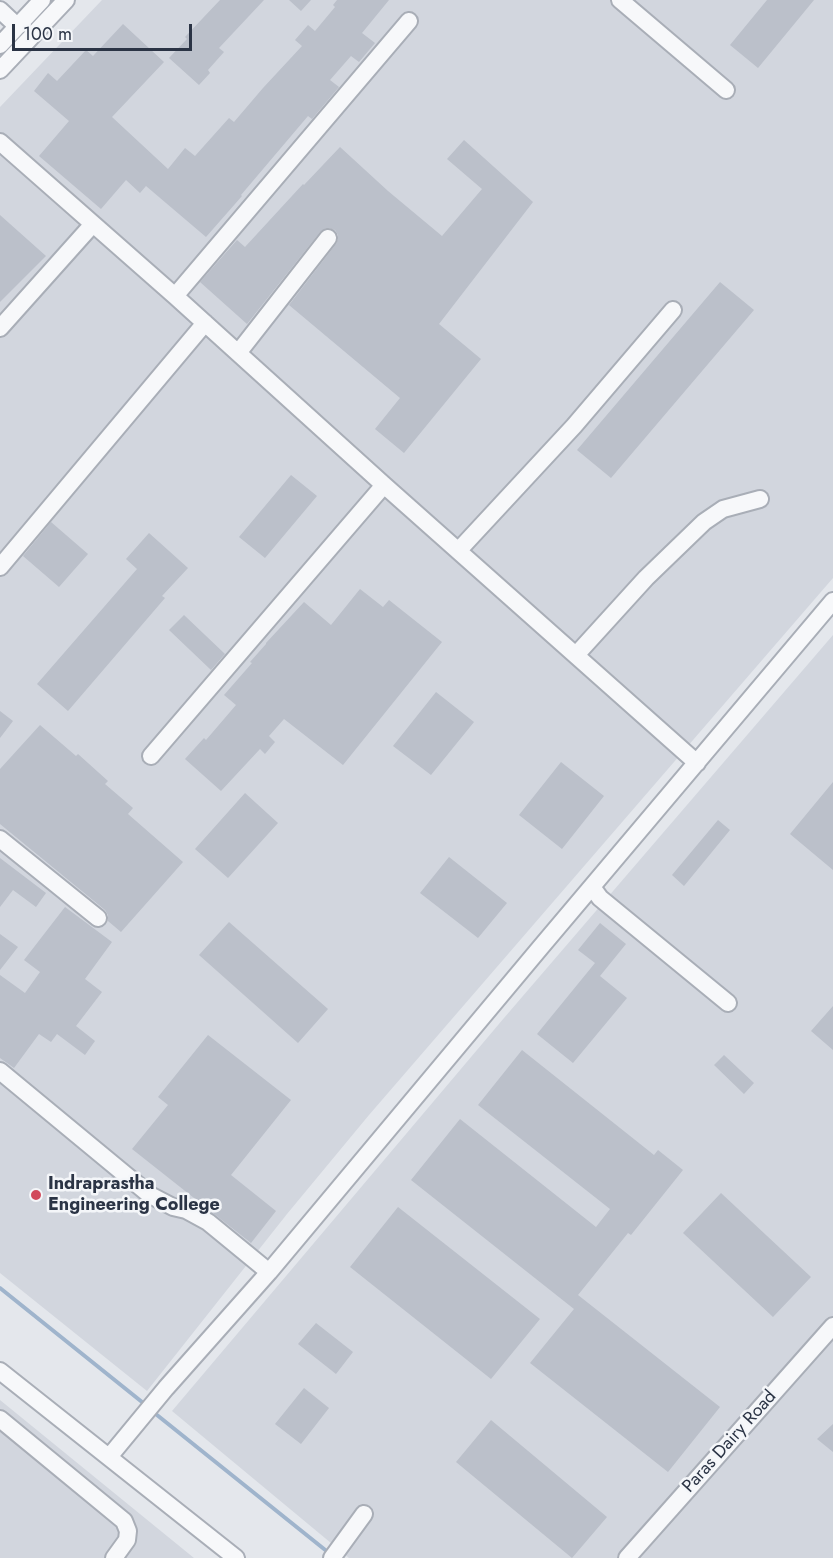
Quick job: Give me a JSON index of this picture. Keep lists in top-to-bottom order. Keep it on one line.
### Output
{"streets":{"street":["Paras Dairy Road"]},"places":["Indraprastha Engineering College"],"scale_bar":"100 m"}
